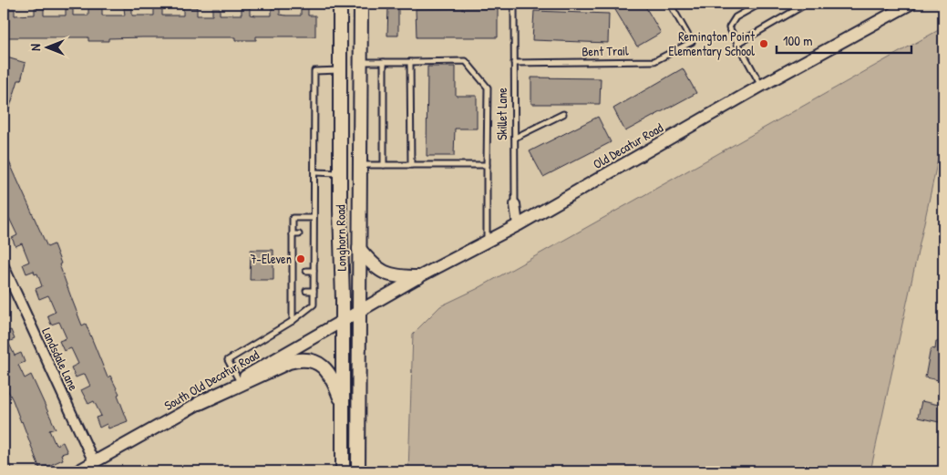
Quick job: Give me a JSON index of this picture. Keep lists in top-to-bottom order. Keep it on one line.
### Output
{"streets":{"main road":["Longhorn Road"],"street":["Skillet Lane","Old Decatur Road","Landsdale Lane","South Old Decatur Road"],"lane":["Bent Trail"]},"crossings":[["Bent Trail","Skillet Lane"],["Skillet Lane","Old Decatur Road"],["Old Decatur Road","Longhorn Road"],["Old Decatur Road","South Old Decatur Road"],["Longhorn Road","South Old Decatur Road"],["Landsdale Lane","South Old Decatur Road"]],"places":["Remington Point Elementary School","7-Eleven"],"scale_bar":"100 m","north":"left"}
